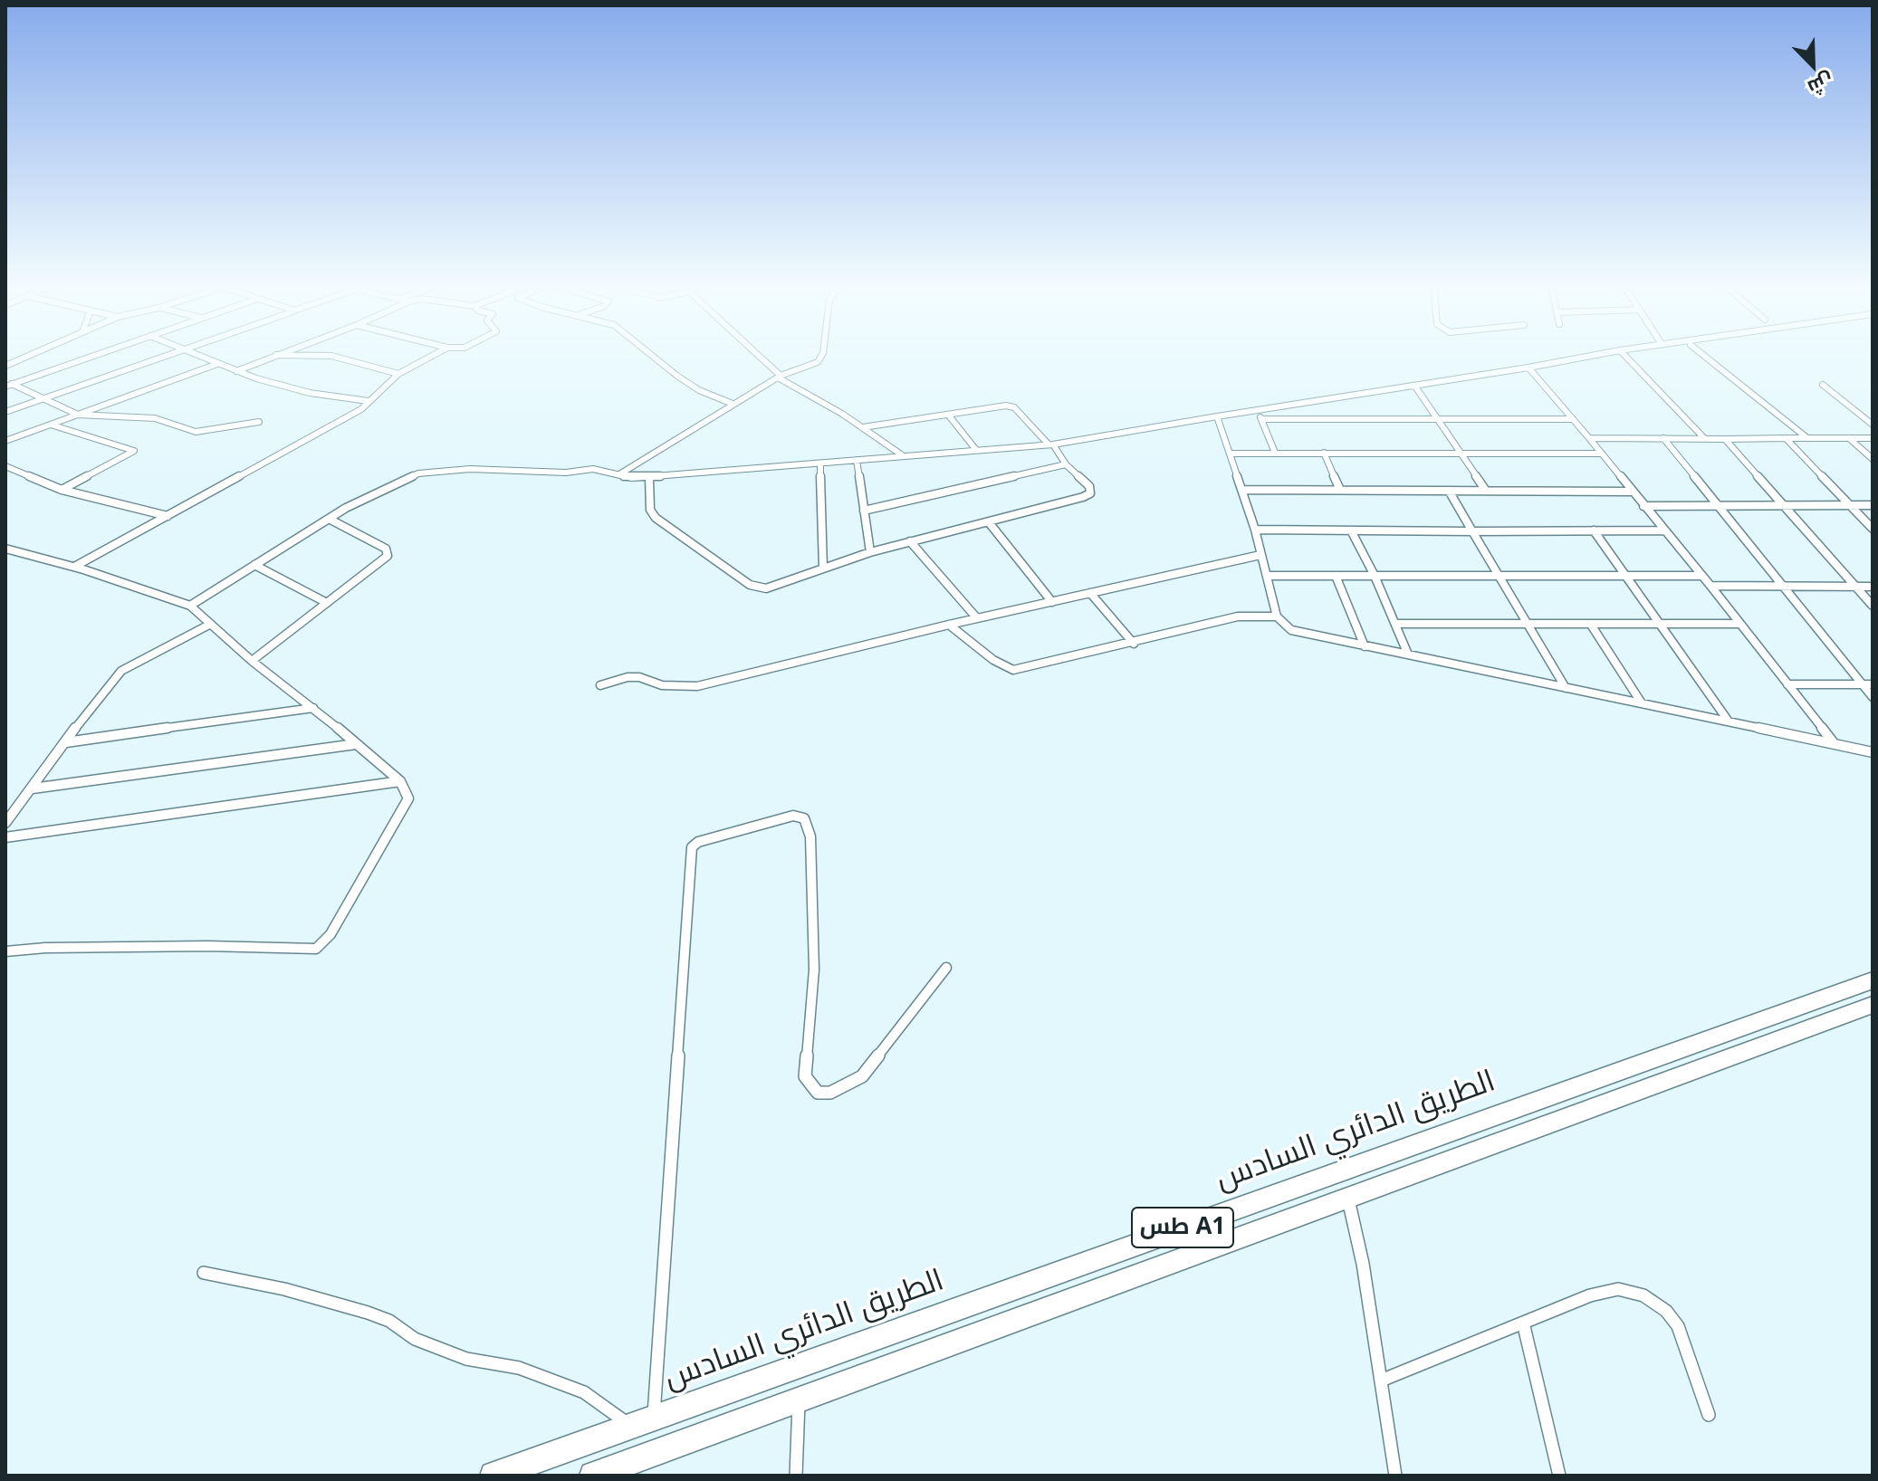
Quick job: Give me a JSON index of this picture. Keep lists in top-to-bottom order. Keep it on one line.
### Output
{"streets":{"highway":["الطريق الدائري السادس","طس A1"]},"north":"bottom right"}
